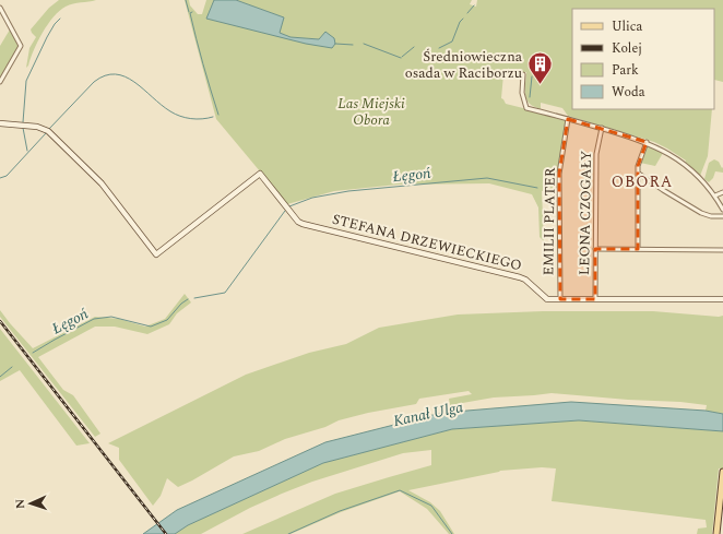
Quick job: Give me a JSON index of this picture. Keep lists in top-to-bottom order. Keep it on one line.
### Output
{"streets":{"street":["LEONA CZOGAŁY","EMILII PLATER","STEFANA DRZEWIECKIEGO"]},"crossings":[["LEONA CZOGAŁY","STEFANA DRZEWIECKIEGO"],["EMILII PLATER","STEFANA DRZEWIECKIEGO"]],"districts":["OBORA"],"water":["Łęgoń","Kanał Ulga"],"parks":["Las Miejski Obora"],"places":{"building":["Średniowieczna osada w Raciborzu"]},"legend":["Ulica","Kolej","Park","Woda"],"north":"left"}
